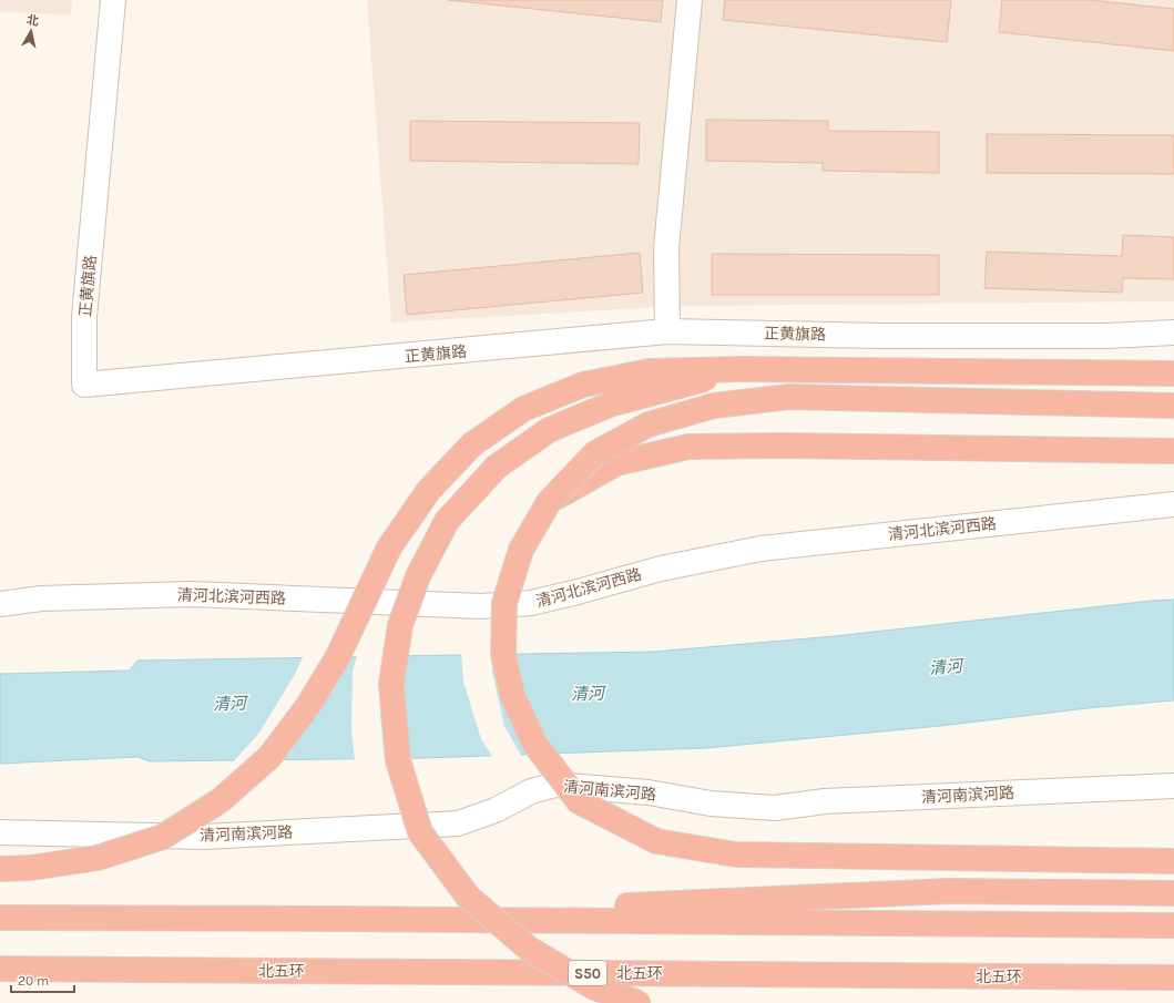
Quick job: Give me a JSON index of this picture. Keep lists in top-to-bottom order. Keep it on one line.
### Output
{"streets":{"highway":["北五环","S50"],"street":["正黄旗路","清河北滨河西路","清河南滨河路"]},"water":["清河"],"scale_bar":"20 m","north":"top"}
